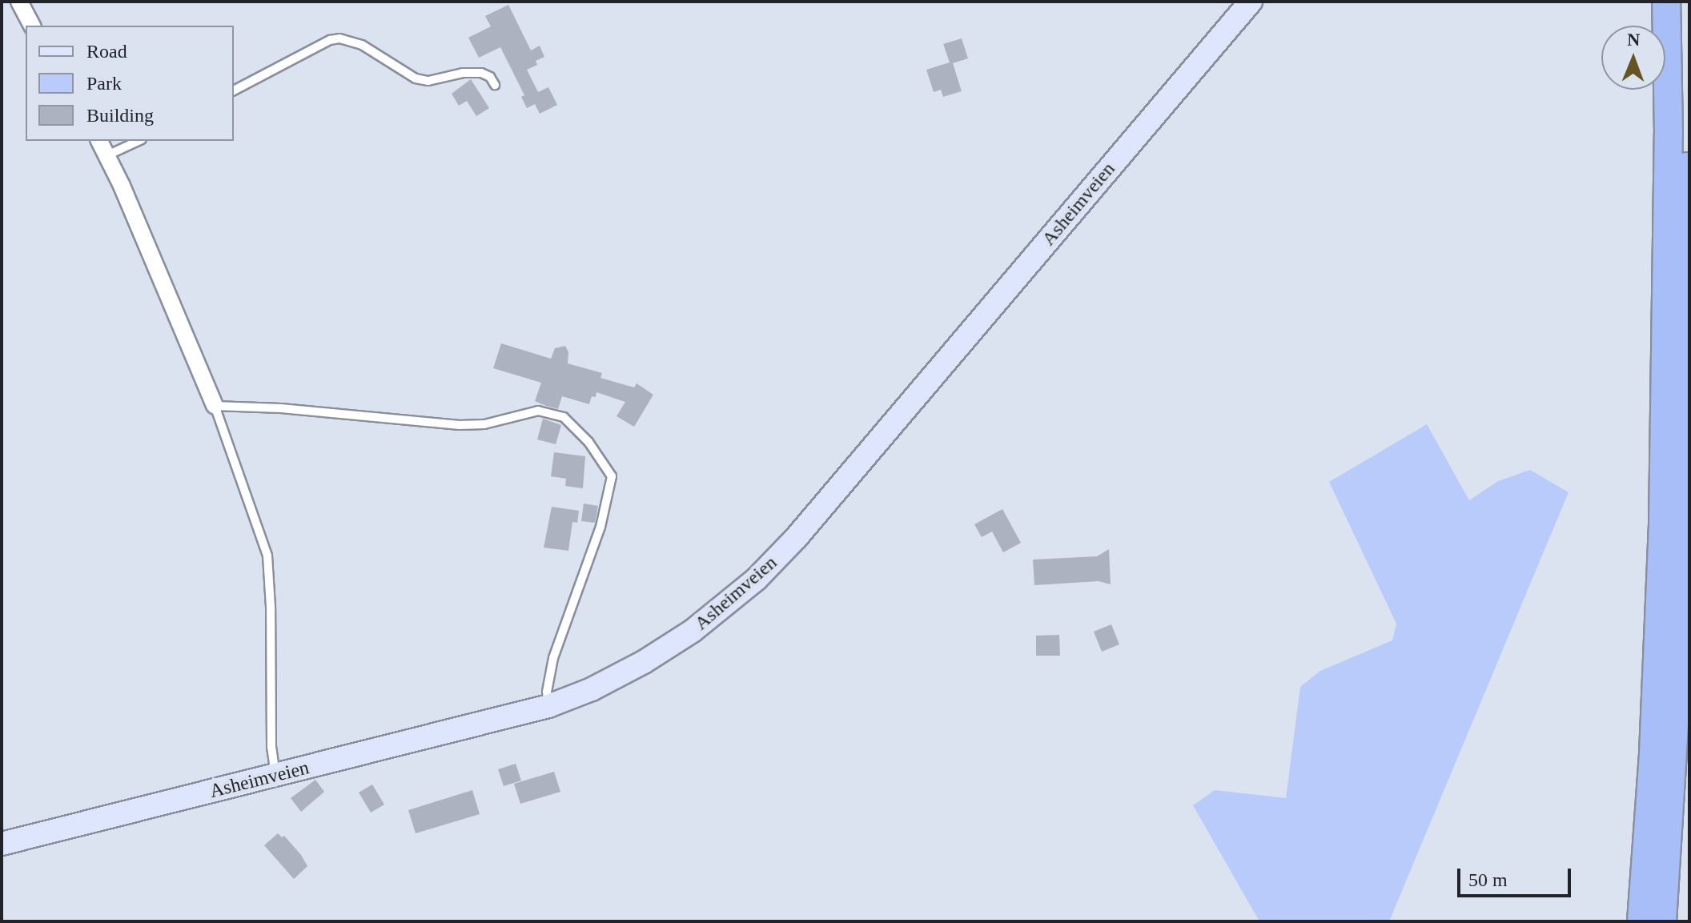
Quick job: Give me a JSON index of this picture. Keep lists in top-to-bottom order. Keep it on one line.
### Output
{"streets":{"main road":["Asheimveien"]},"legend":["Road","Park","Building"],"scale_bar":"50 m","north":"top"}
